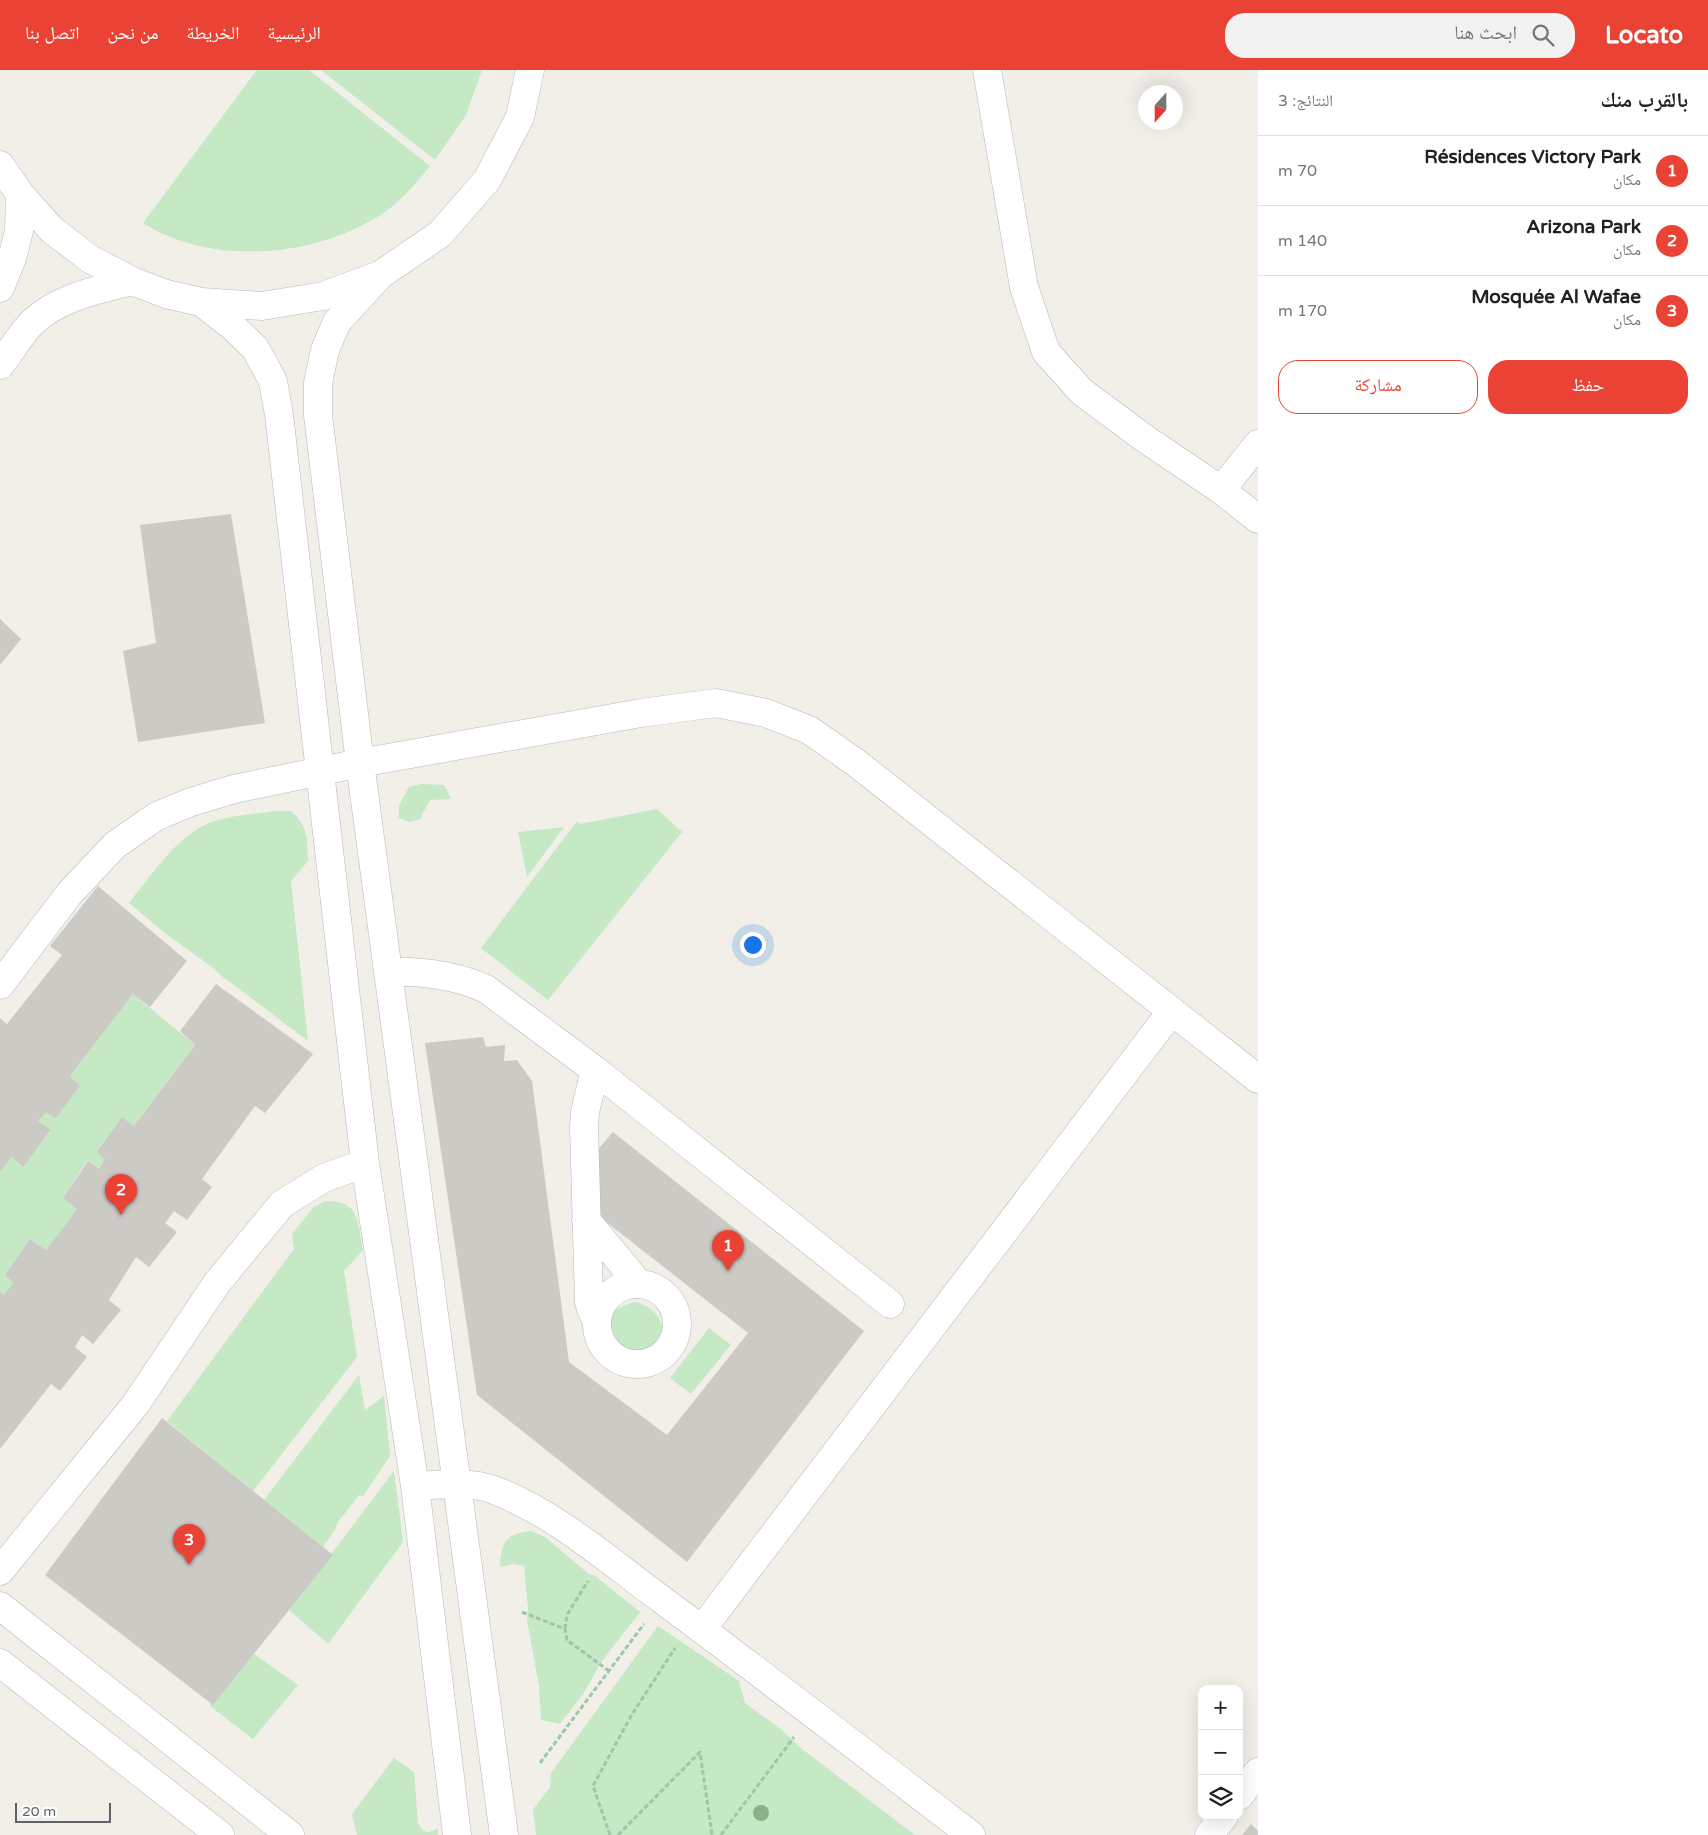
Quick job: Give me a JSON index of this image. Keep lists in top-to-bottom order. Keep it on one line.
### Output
{"scale_bar":"20 m","north":"bottom","page":{"header":"Locato","search":"ابحث هنا","nav":["الرئيسية","الخريطة","من نحن","اتصل بنا"],"heading":["بالقرب منك","النتائج: 3"],"list":[{"mark":"1","name":"Résidences Victory Park","note":"مكان","value":"70 m"},{"mark":"2","name":"Arizona Park","note":"مكان","value":"140 m"},{"mark":"3","name":"Mosquée Al Wafae","note":"مكان","value":"170 m"}],"buttons":["حفظ","مشاركة"],"pins":["2","1","3"],"map_buttons":["+","−"],"scale":"20 m"}}
